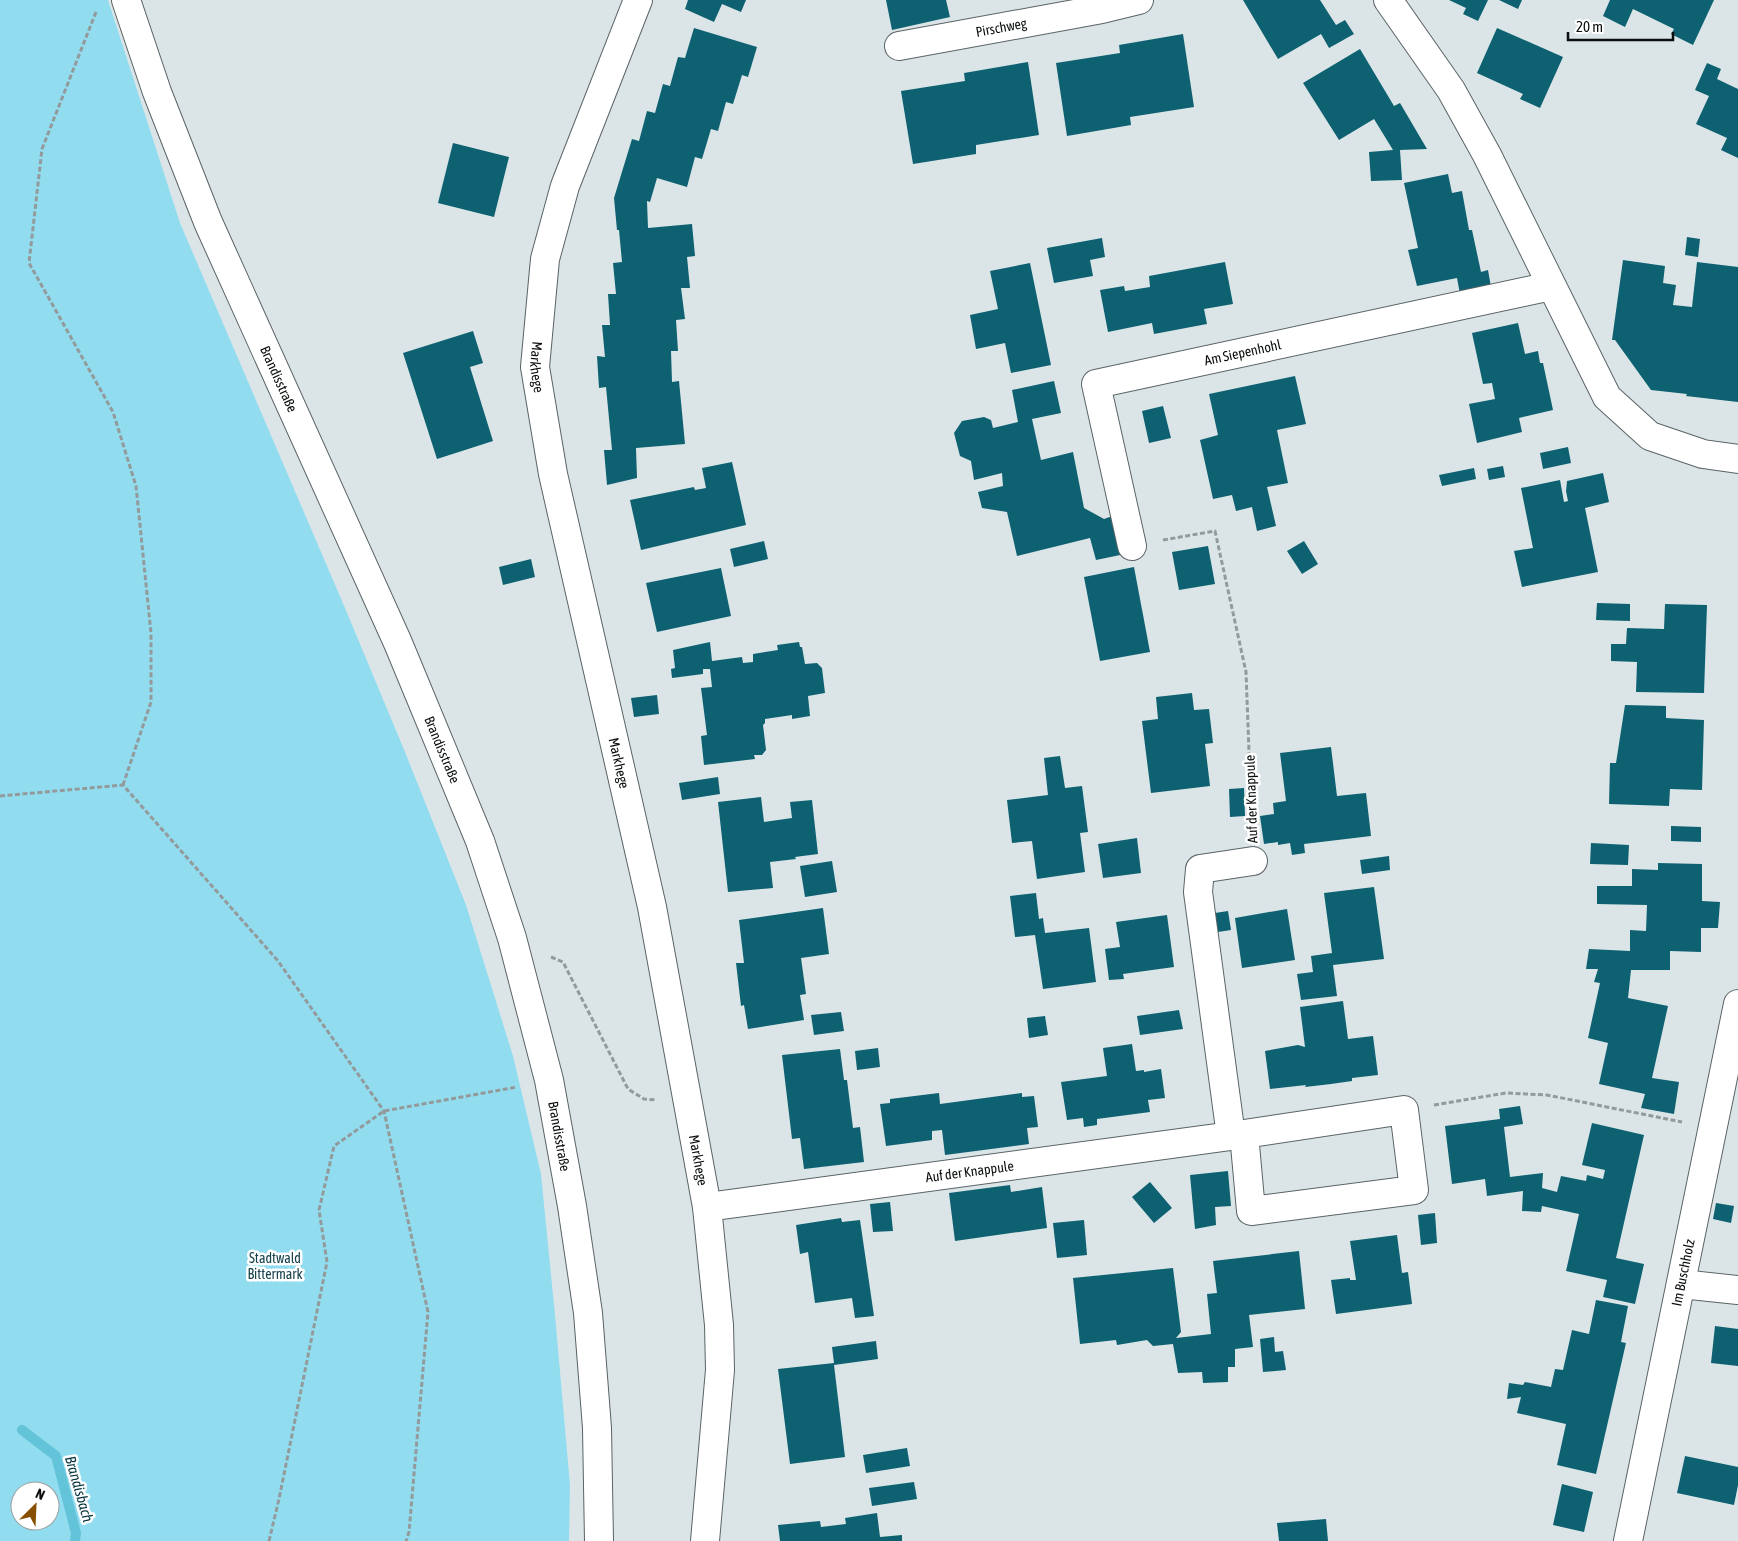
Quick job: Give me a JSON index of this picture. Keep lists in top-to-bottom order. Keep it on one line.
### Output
{"streets":{"street":["Pirschweg","Am Siepenhohl","Markhege","Brandisstraße","Auf der Knappule","Im Buschholz"]},"crossings":[["Am Siepenhohl","Auf der Knappule"],["Markhege","Auf der Knappule"]],"water":["Brandisbach"],"parks":["Stadtwald Bittermark"],"scale_bar":"20 m","north":"top right"}
